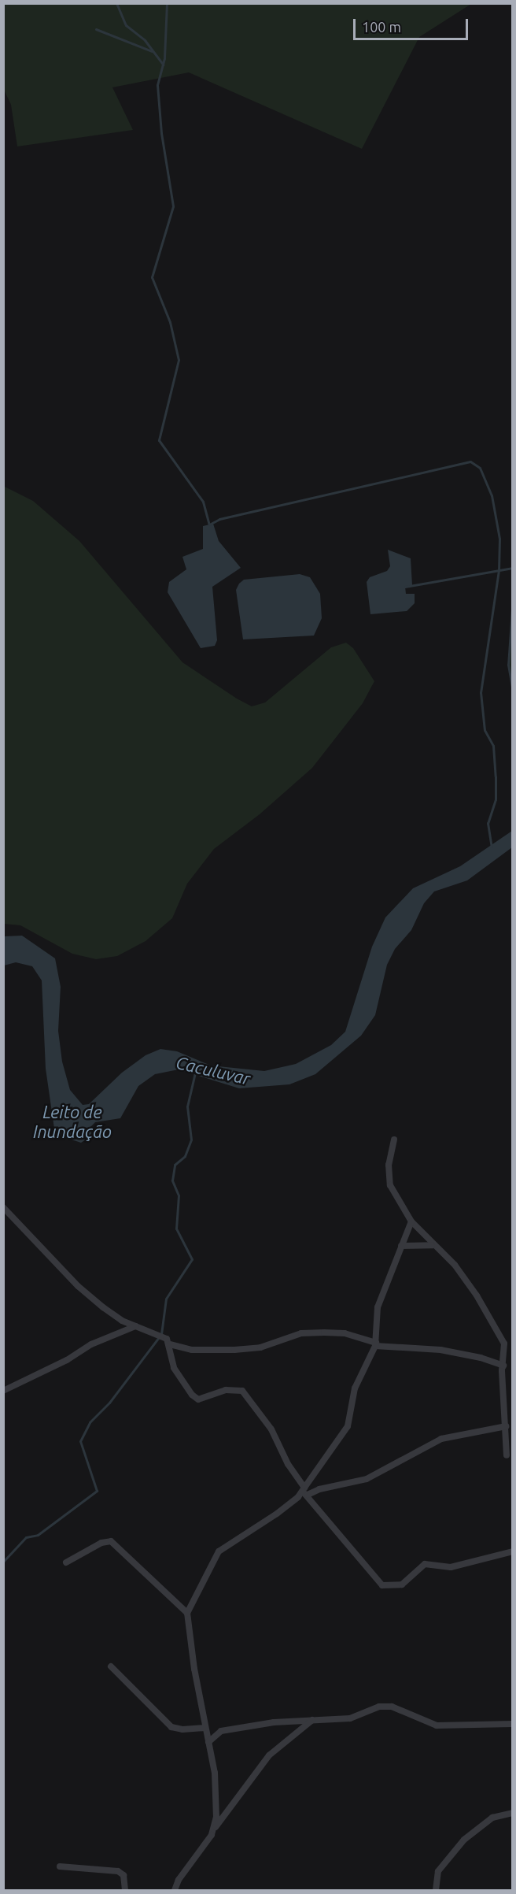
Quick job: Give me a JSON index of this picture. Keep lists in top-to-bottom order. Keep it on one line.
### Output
{"water":["Caculuvar","Leito de Inundação"],"scale_bar":"100 m"}
